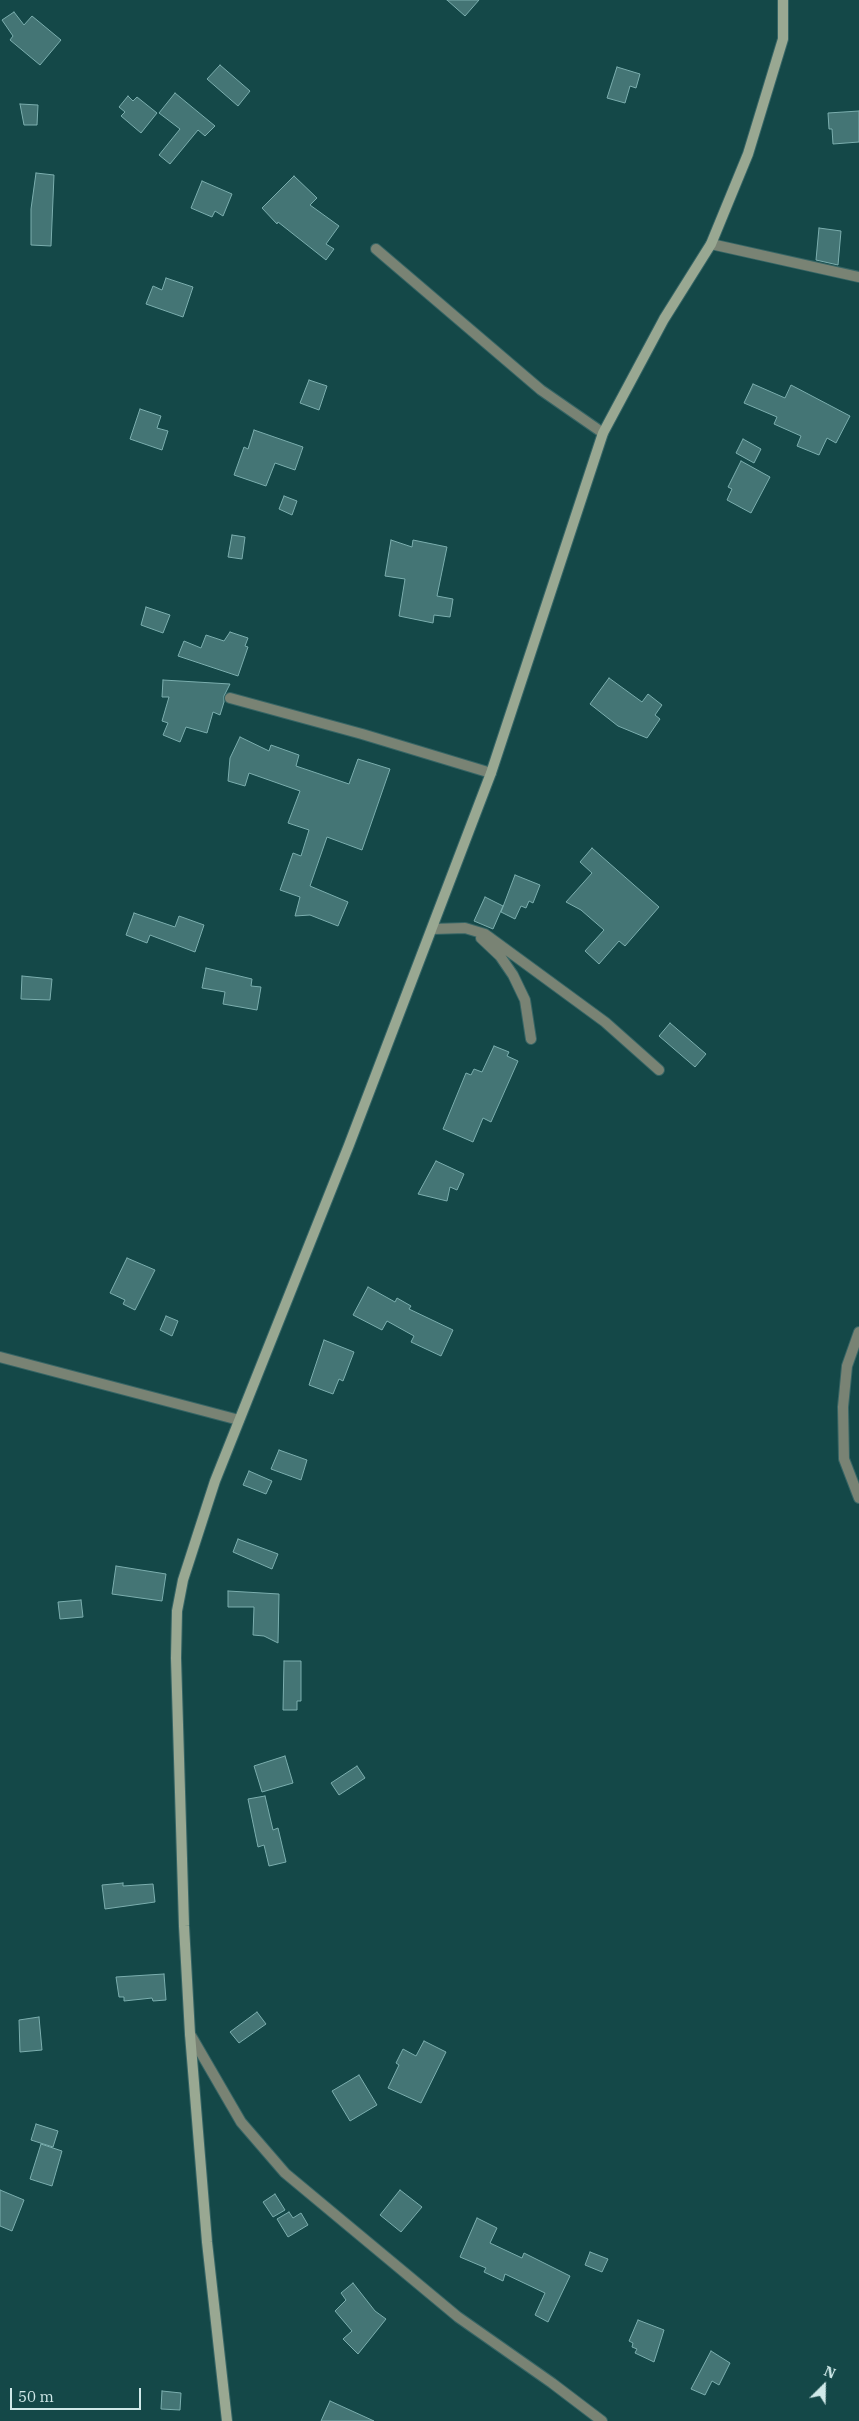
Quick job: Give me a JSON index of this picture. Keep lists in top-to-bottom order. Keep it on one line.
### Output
{"scale_bar":"50 m","north":"top right"}
